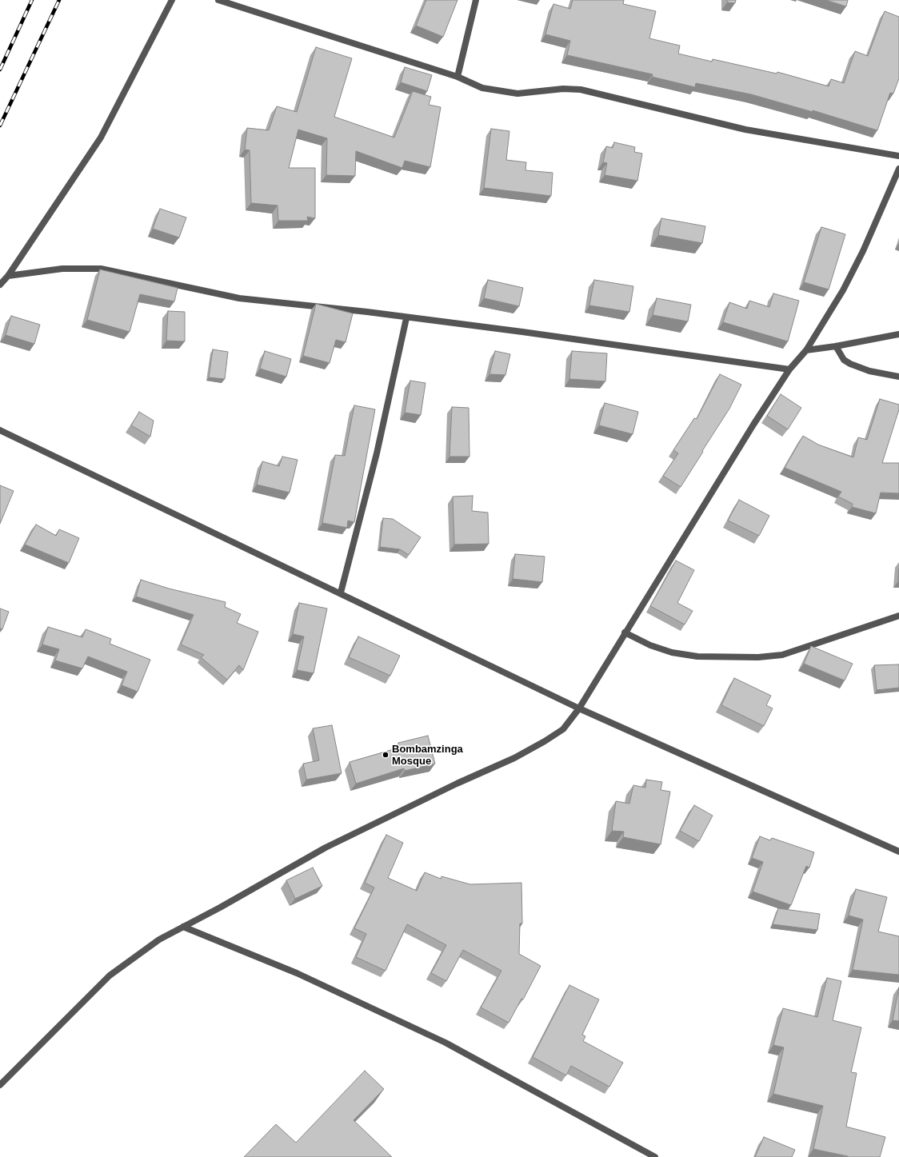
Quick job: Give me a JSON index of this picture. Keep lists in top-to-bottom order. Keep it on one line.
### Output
{"places":["Bombamzinga Mosque"]}
